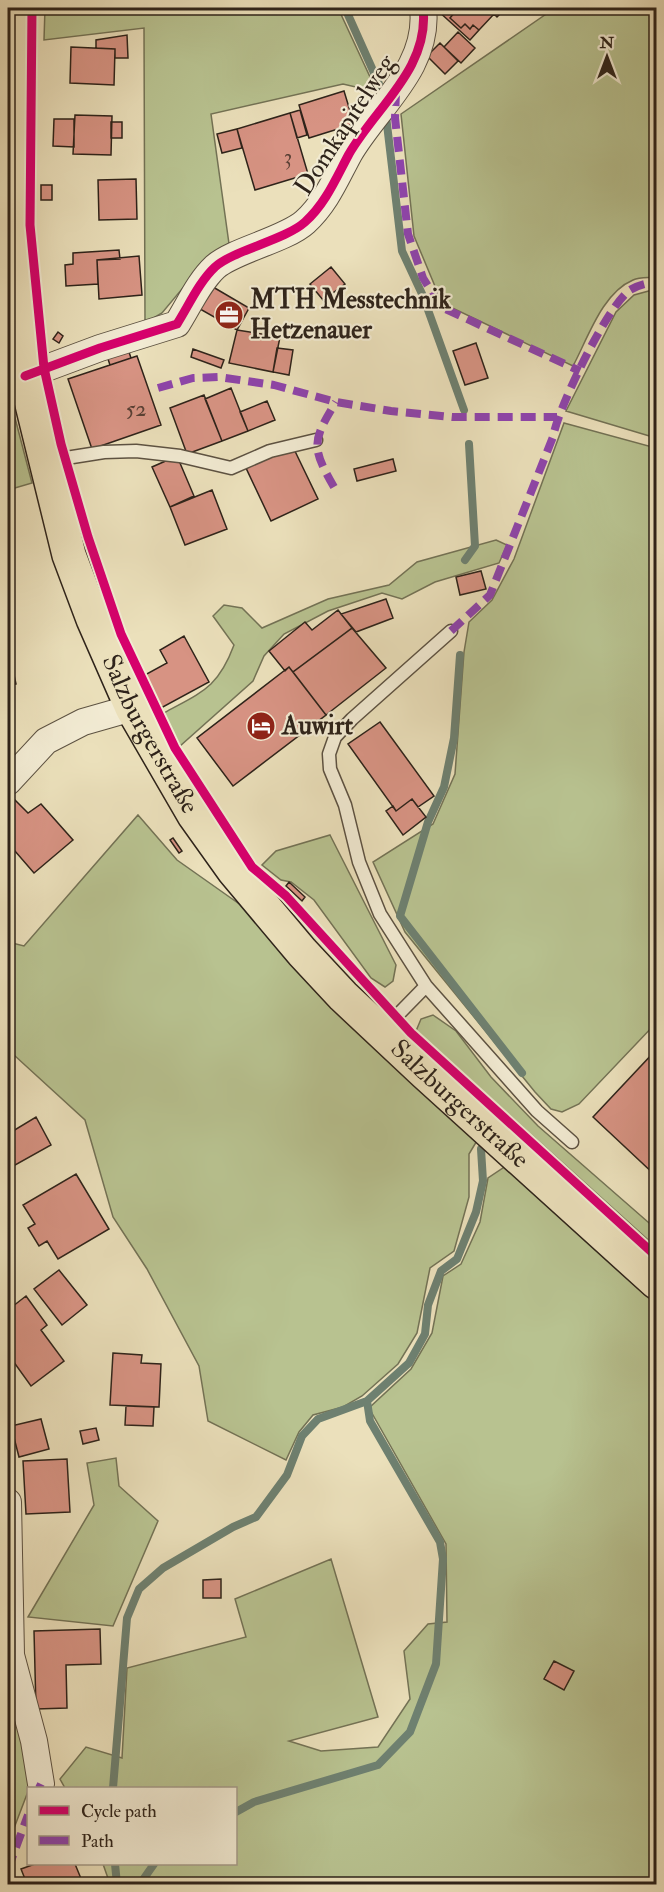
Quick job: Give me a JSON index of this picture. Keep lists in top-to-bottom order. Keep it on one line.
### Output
{"streets":{"main road":["Salzburgerstraße"],"street":["Domkapitelweg"]},"crossings":[["Domkapitelweg","Salzburgerstraße"]],"places":{"office":["MTH Messtechnik Hetzenauer"],"hotel":["Auwirt"]},"house_numbers":["3","52"],"legend":["Cycle path","Path"],"north":"top"}
